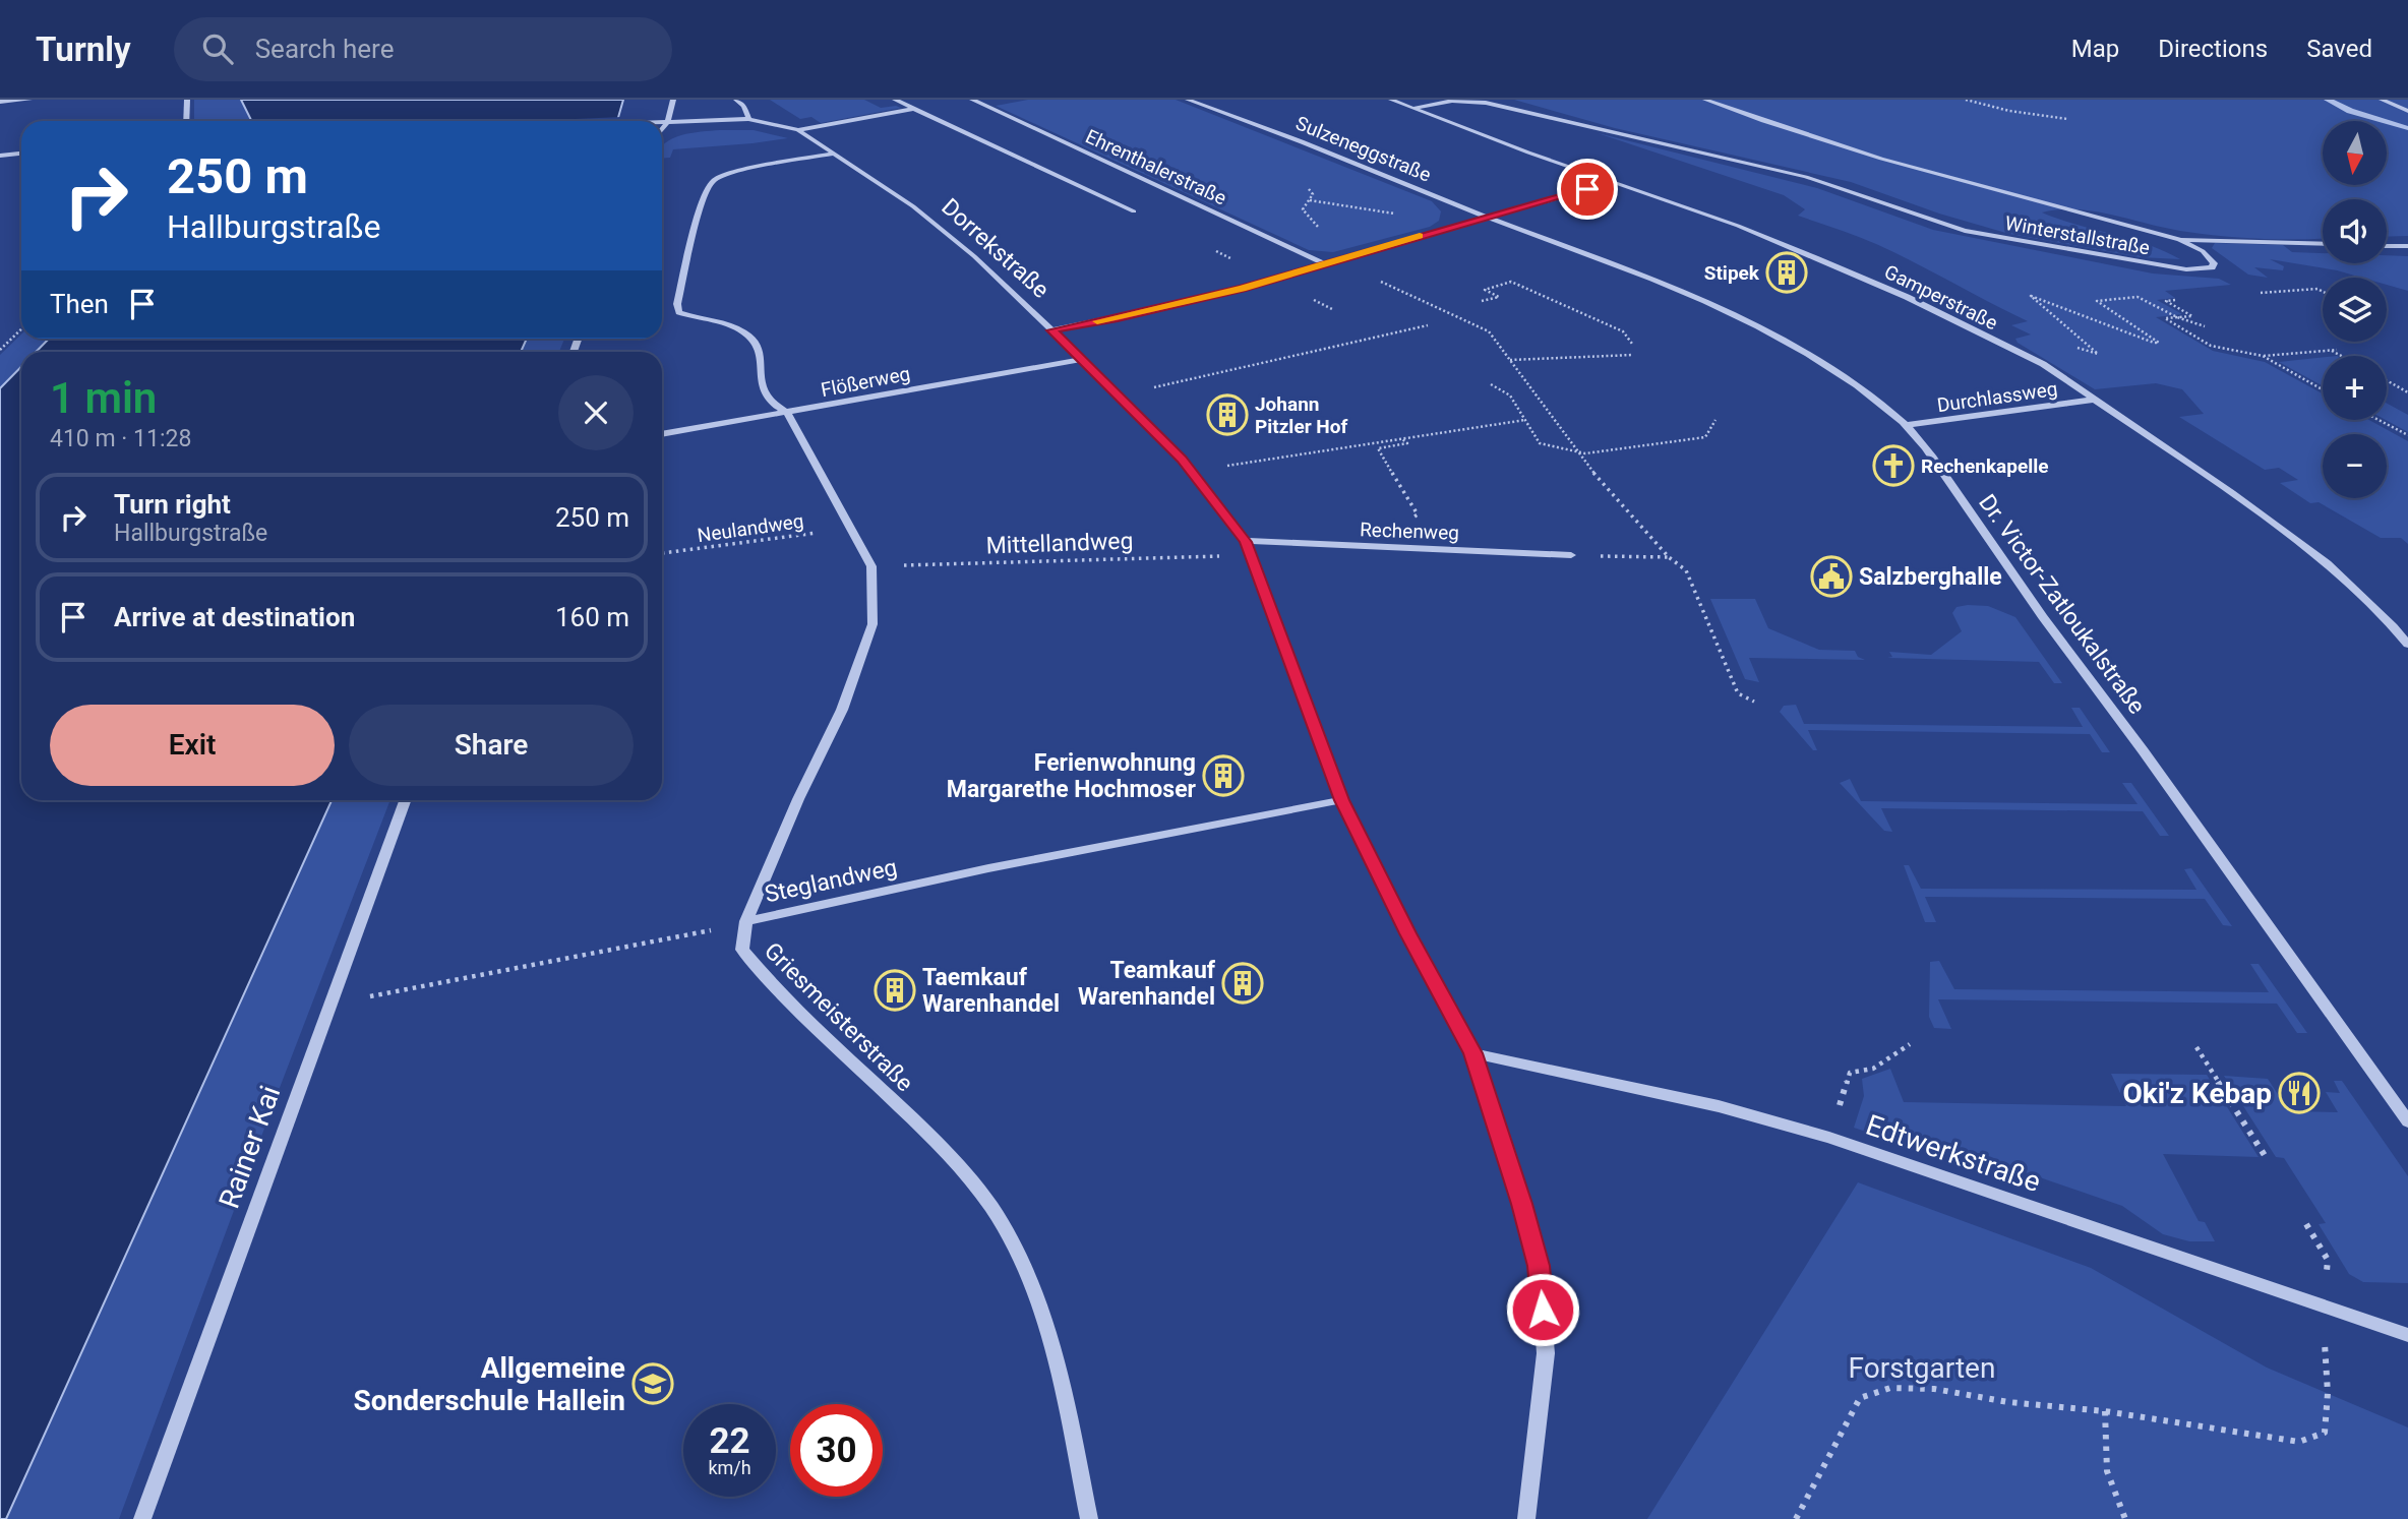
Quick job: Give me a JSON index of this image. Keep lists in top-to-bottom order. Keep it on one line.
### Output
{"streets":{"street":["Sulzeneggstraße","Ehrenthalerstraße","Winterstallstraße","Dorrekstraße","Gamperstraße","Flößerweg","Durchlassweg","Rechenweg","Dr. Victor-Zatloukalstraße","Steglandweg","Griesmeisterstraße","Rainer Kai","Edtwerkstraße"],"path":["Neulandweg","Mittellandweg"]},"crossings":[["Sulzeneggstraße","Dr. Victor-Zatloukalstraße"],["Winterstallstraße","Gamperstraße"],["Dorrekstraße","Flößerweg"],["Dorrekstraße","Rechenweg"],["Dorrekstraße","Mittellandweg"],["Dorrekstraße","Steglandweg"],["Dorrekstraße","Edtwerkstraße"],["Gamperstraße","Durchlassweg"],["Flößerweg","Griesmeisterstraße"],["Durchlassweg","Dr. Victor-Zatloukalstraße"],["Neulandweg","Griesmeisterstraße"],["Mittellandweg","Griesmeisterstraße"],["Steglandweg","Griesmeisterstraße"],["Steglandweg","Rainer Kai"]],"parks":["Forstgarten"],"places":{"building":["Stipek","Johann Pitzler Hof","Ferienwohnung Margarethe Hochmoser","Teamkauf Warenhandel","Taemkauf Warenhandel"],"church":["Rechenkapelle"],"public building":["Salzberghalle"],"restaurant":["Oki'z Kebap"],"school or university":["Allgemeine Sonderschule Hallein"]},"north":"bottom","page":{"header":"Turnly","search":"Search here","nav":["Map","Directions","Saved"],"map_buttons":["+","−"],"turn":["250 m","Hallburgstraße"],"then":"Then","heading":["1 min","410 m · 11:28"],"list":[{"name":"Turn right","note":"Hallburgstraße","value":"250 m"},{"name":"Arrive at destination","value":"160 m"}],"buttons":["Exit","Share"],"speed":"22 km/h","limit":"30"}}
